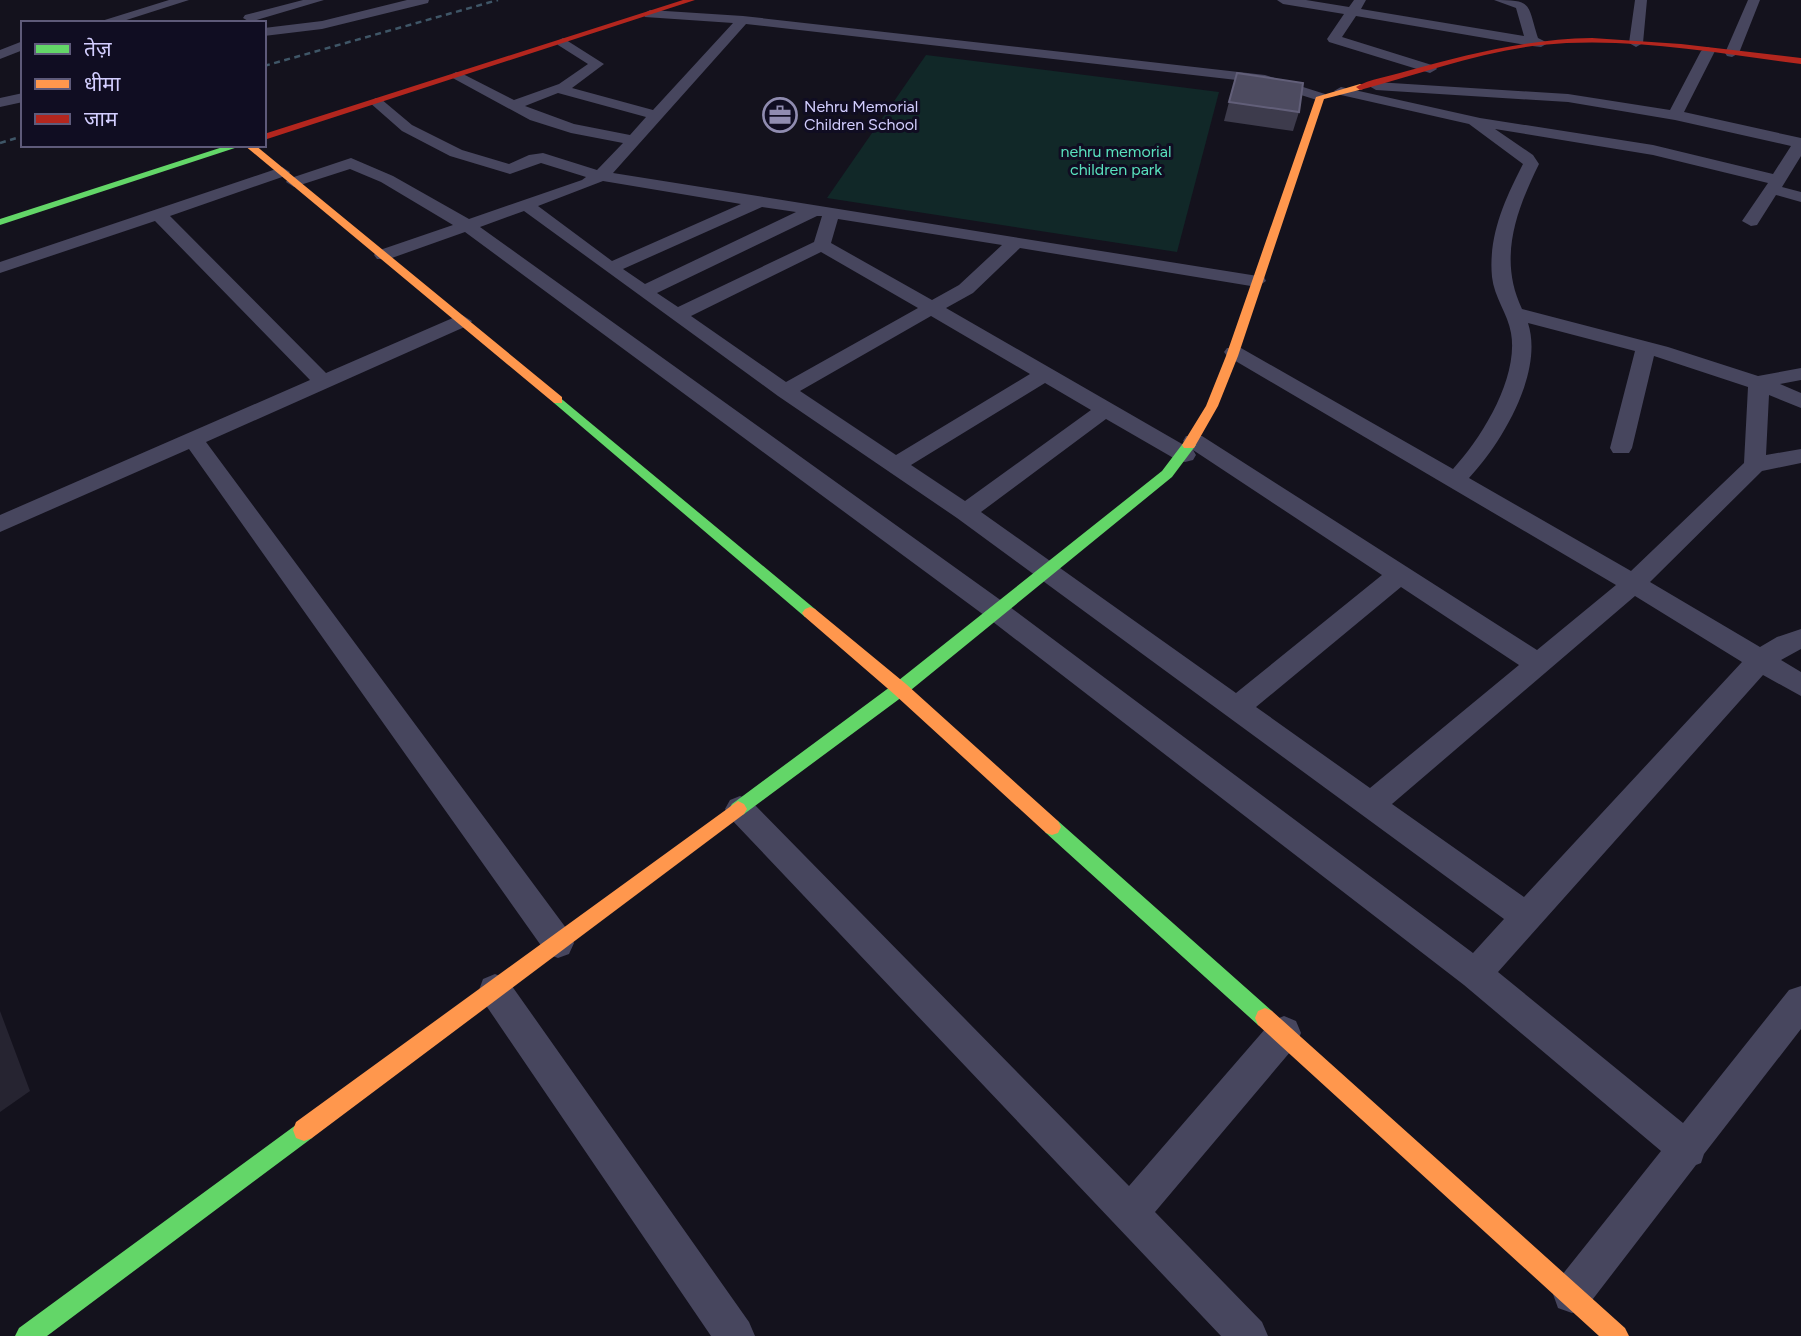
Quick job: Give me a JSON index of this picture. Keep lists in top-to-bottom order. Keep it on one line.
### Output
{"parks":["nehru memorial children park"],"places":{"office":["Nehru Memorial Children School"]},"legend":["तेज़","धीमा","जाम"]}
